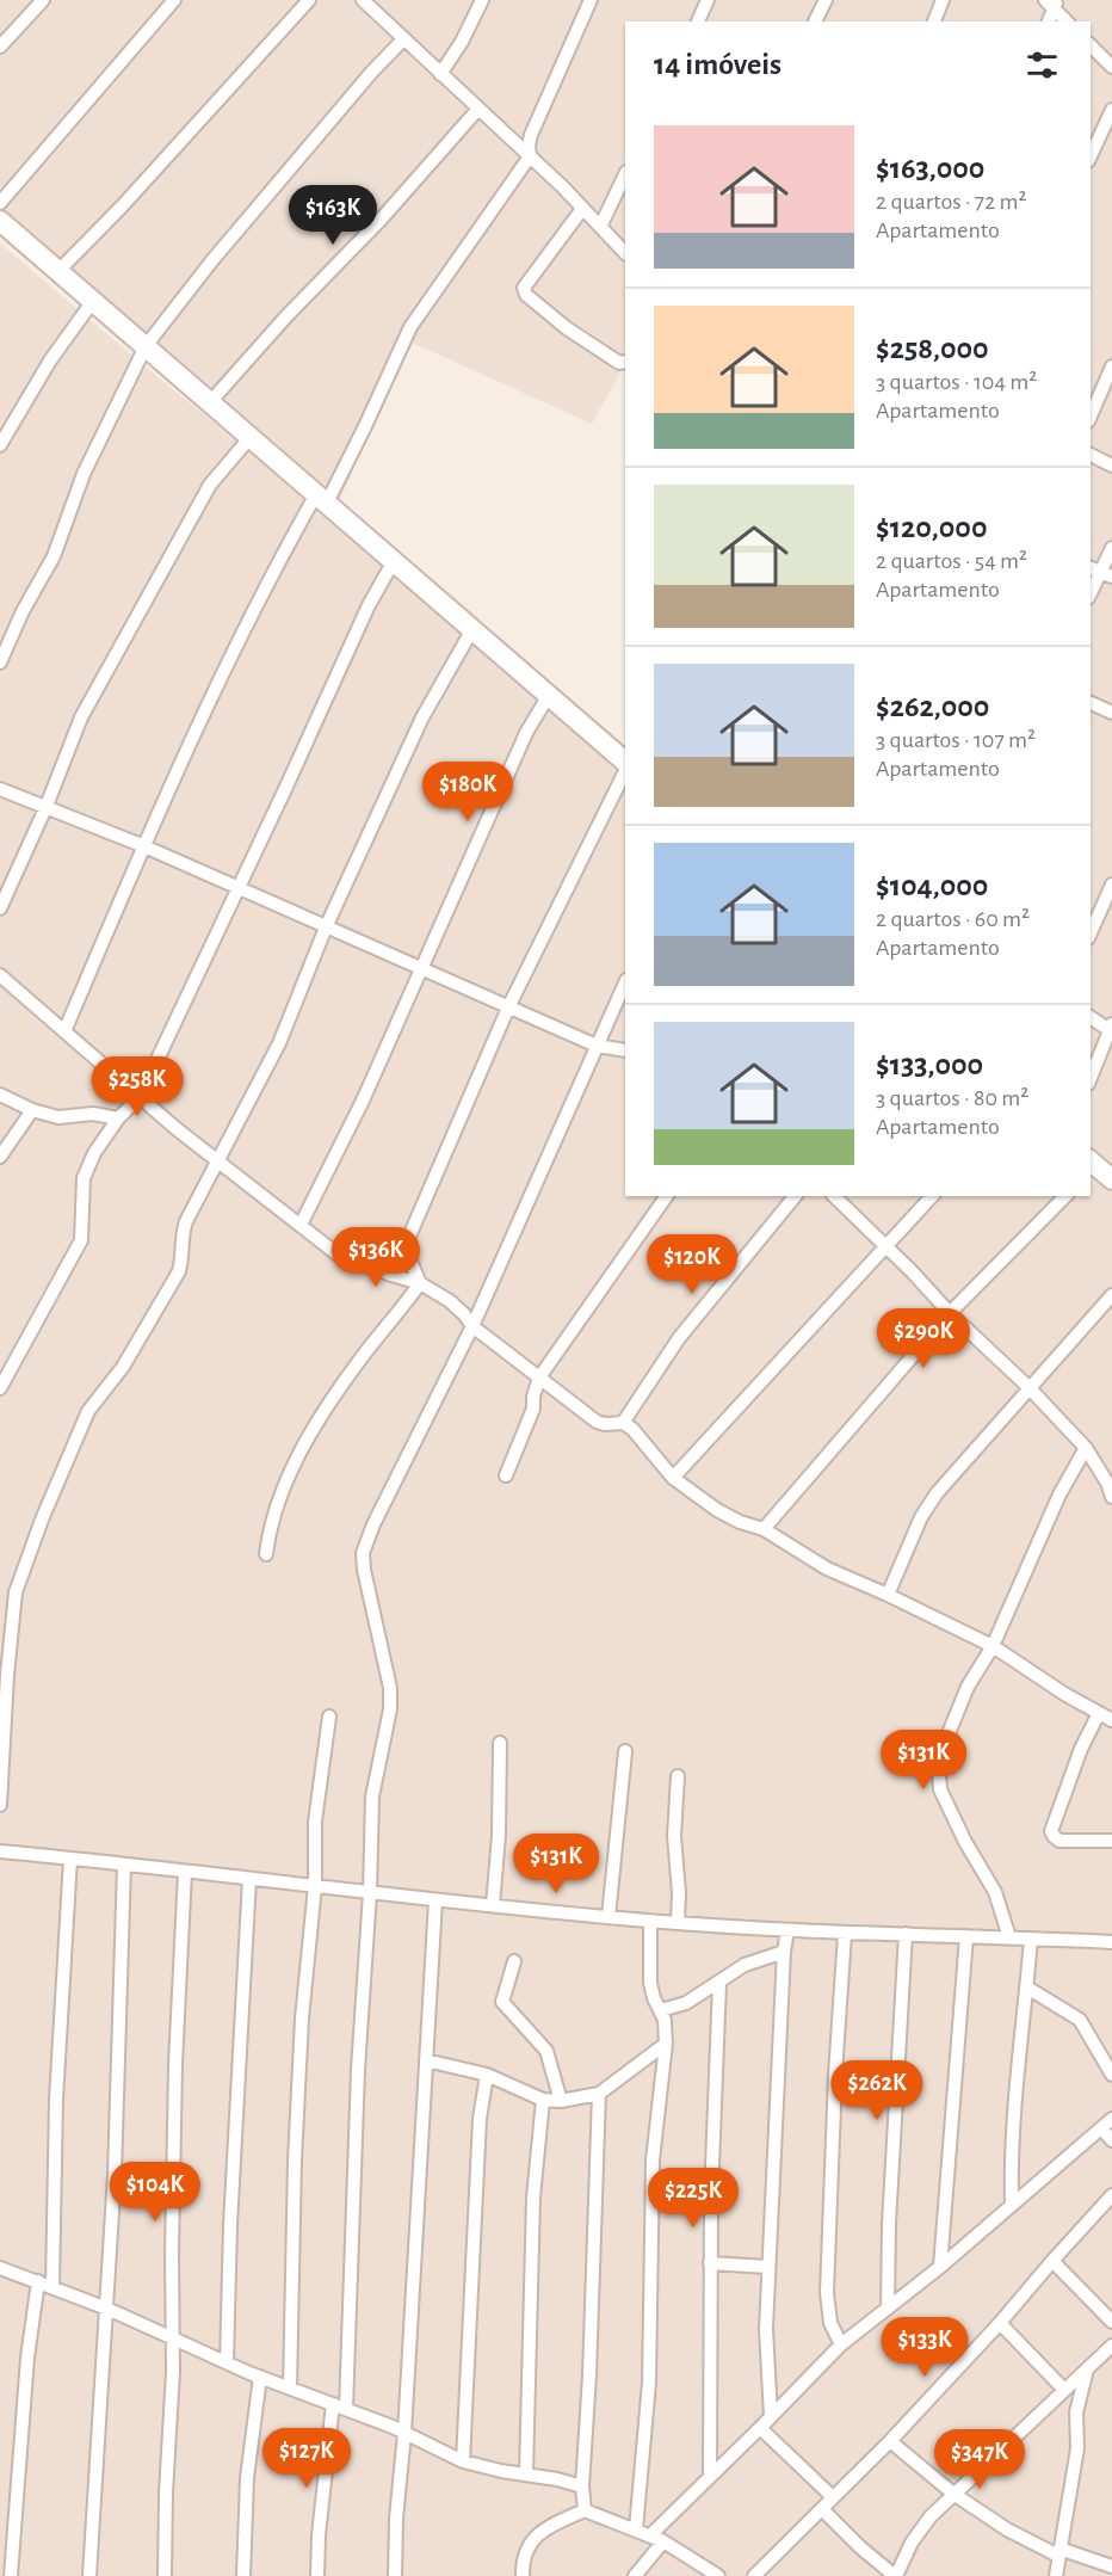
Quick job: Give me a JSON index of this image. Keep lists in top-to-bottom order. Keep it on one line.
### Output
{"page":{"heading":"14 imóveis","list":[{"name":"$163,000","note":"2 quartos · 72 m² · Apartamento"},{"name":"$258,000","note":"3 quartos · 104 m² · Apartamento"},{"name":"$120,000","note":"2 quartos · 54 m² · Apartamento"},{"name":"$262,000","note":"3 quartos · 107 m² · Apartamento"},{"name":"$104,000","note":"2 quartos · 60 m² · Apartamento"},{"name":"$133,000","note":"3 quartos · 80 m² · Apartamento"}],"price":["$163K","$180K","$258K","$136K","$120K","$290K","$131K","$131K","$262K","$104K","$225K","$133K","$127K","$347K"]}}
